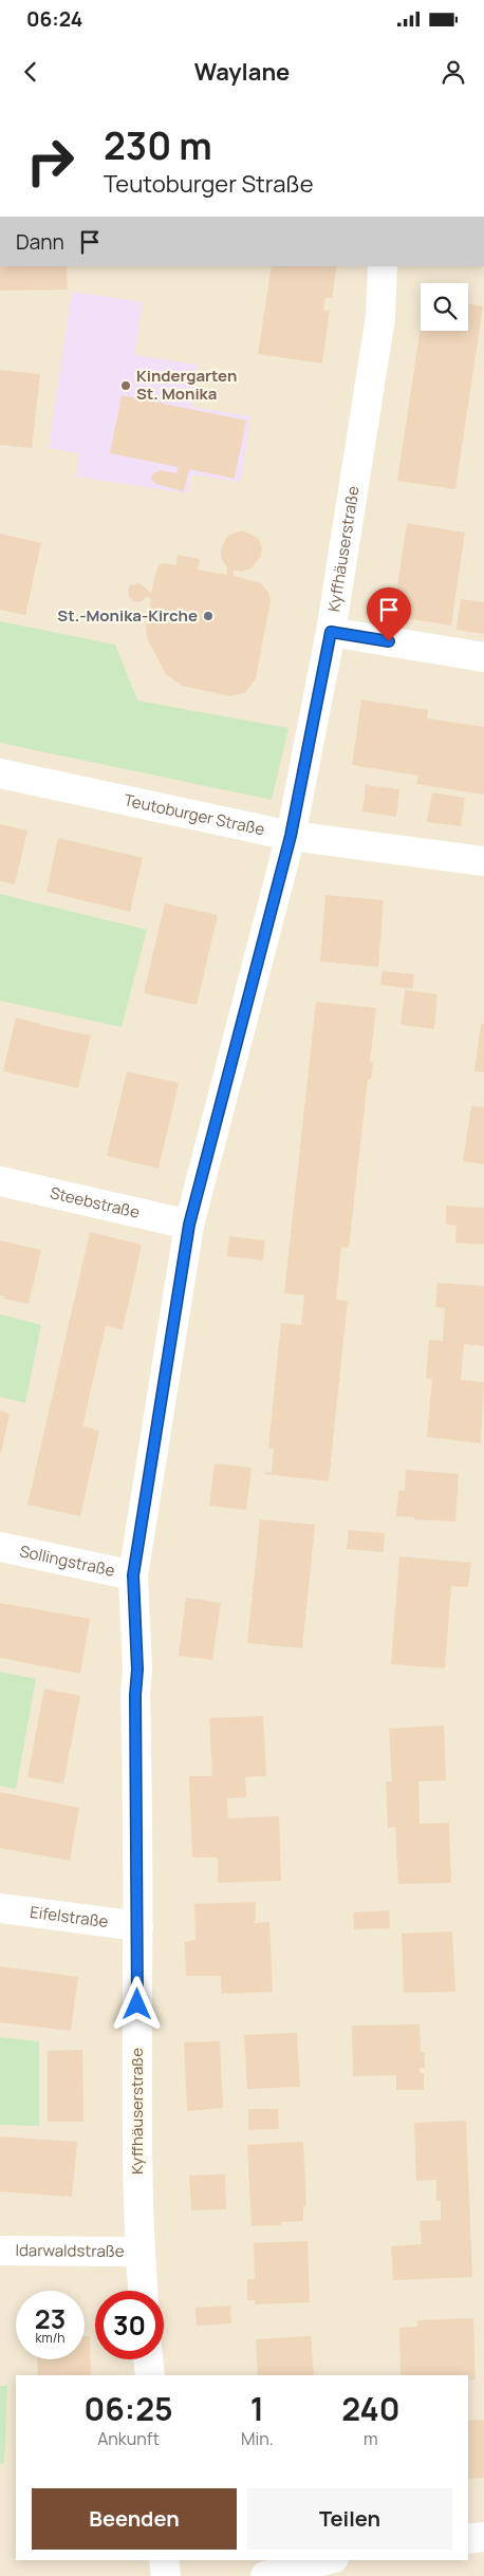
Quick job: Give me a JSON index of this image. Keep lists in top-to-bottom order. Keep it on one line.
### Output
{"streets":{"street":["Kyffhäuserstraße","Teutoburger Straße","Steebstraße","Sollingstraße","Eifelstraße","Idarwaldstraße"]},"crossings":[["Kyffhäuserstraße","Teutoburger Straße"],["Kyffhäuserstraße","Steebstraße"],["Kyffhäuserstraße","Sollingstraße"],["Kyffhäuserstraße","Eifelstraße"],["Kyffhäuserstraße","Idarwaldstraße"]],"places":["Kindergarten St. Monika","St.-Monika-Kirche"],"page":{"status":"06:24","header":"Waylane","turn":["230 m","Teutoburger Straße"],"then":"Dann","speed":"23 km/h","limit":"30","eta":["06:25","Ankunft","1","Min.","240","m"],"buttons":["Beenden","Teilen"]}}
